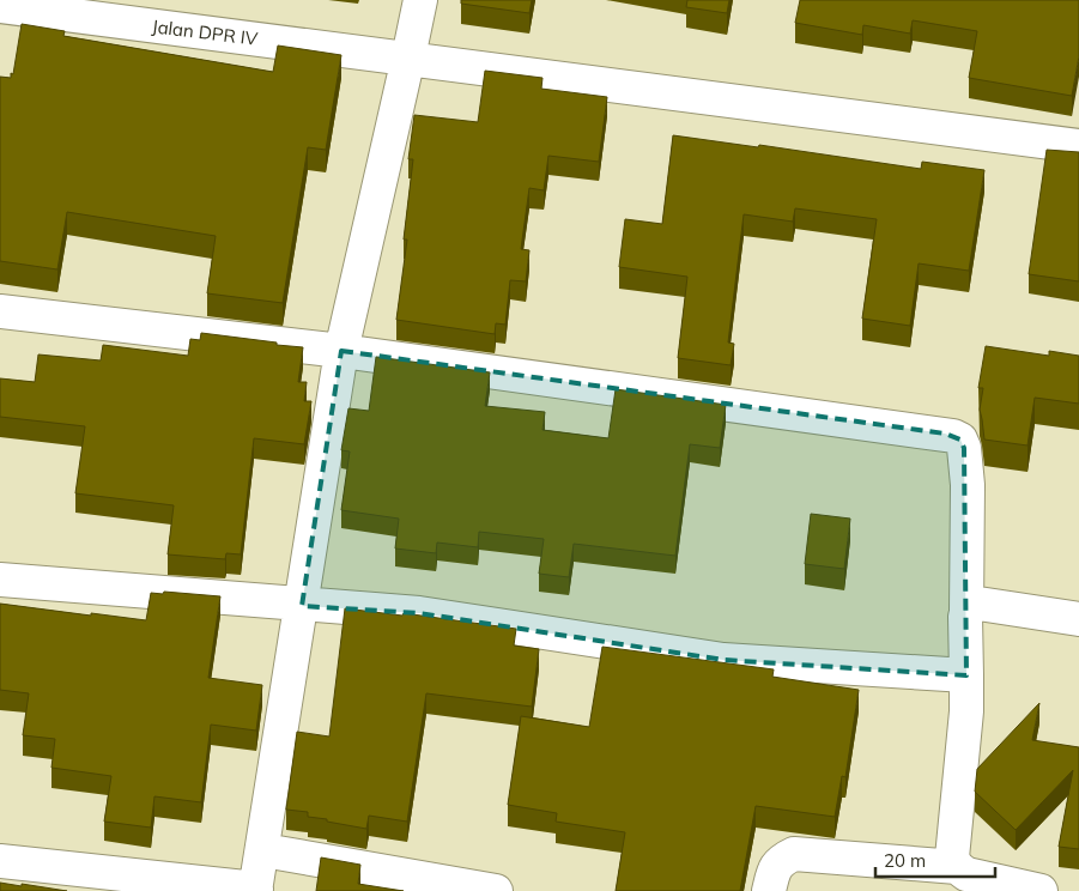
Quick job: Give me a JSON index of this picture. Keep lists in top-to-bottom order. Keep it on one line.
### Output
{"streets":{"street":["Jalan DPR IV"]},"scale_bar":"20 m"}
